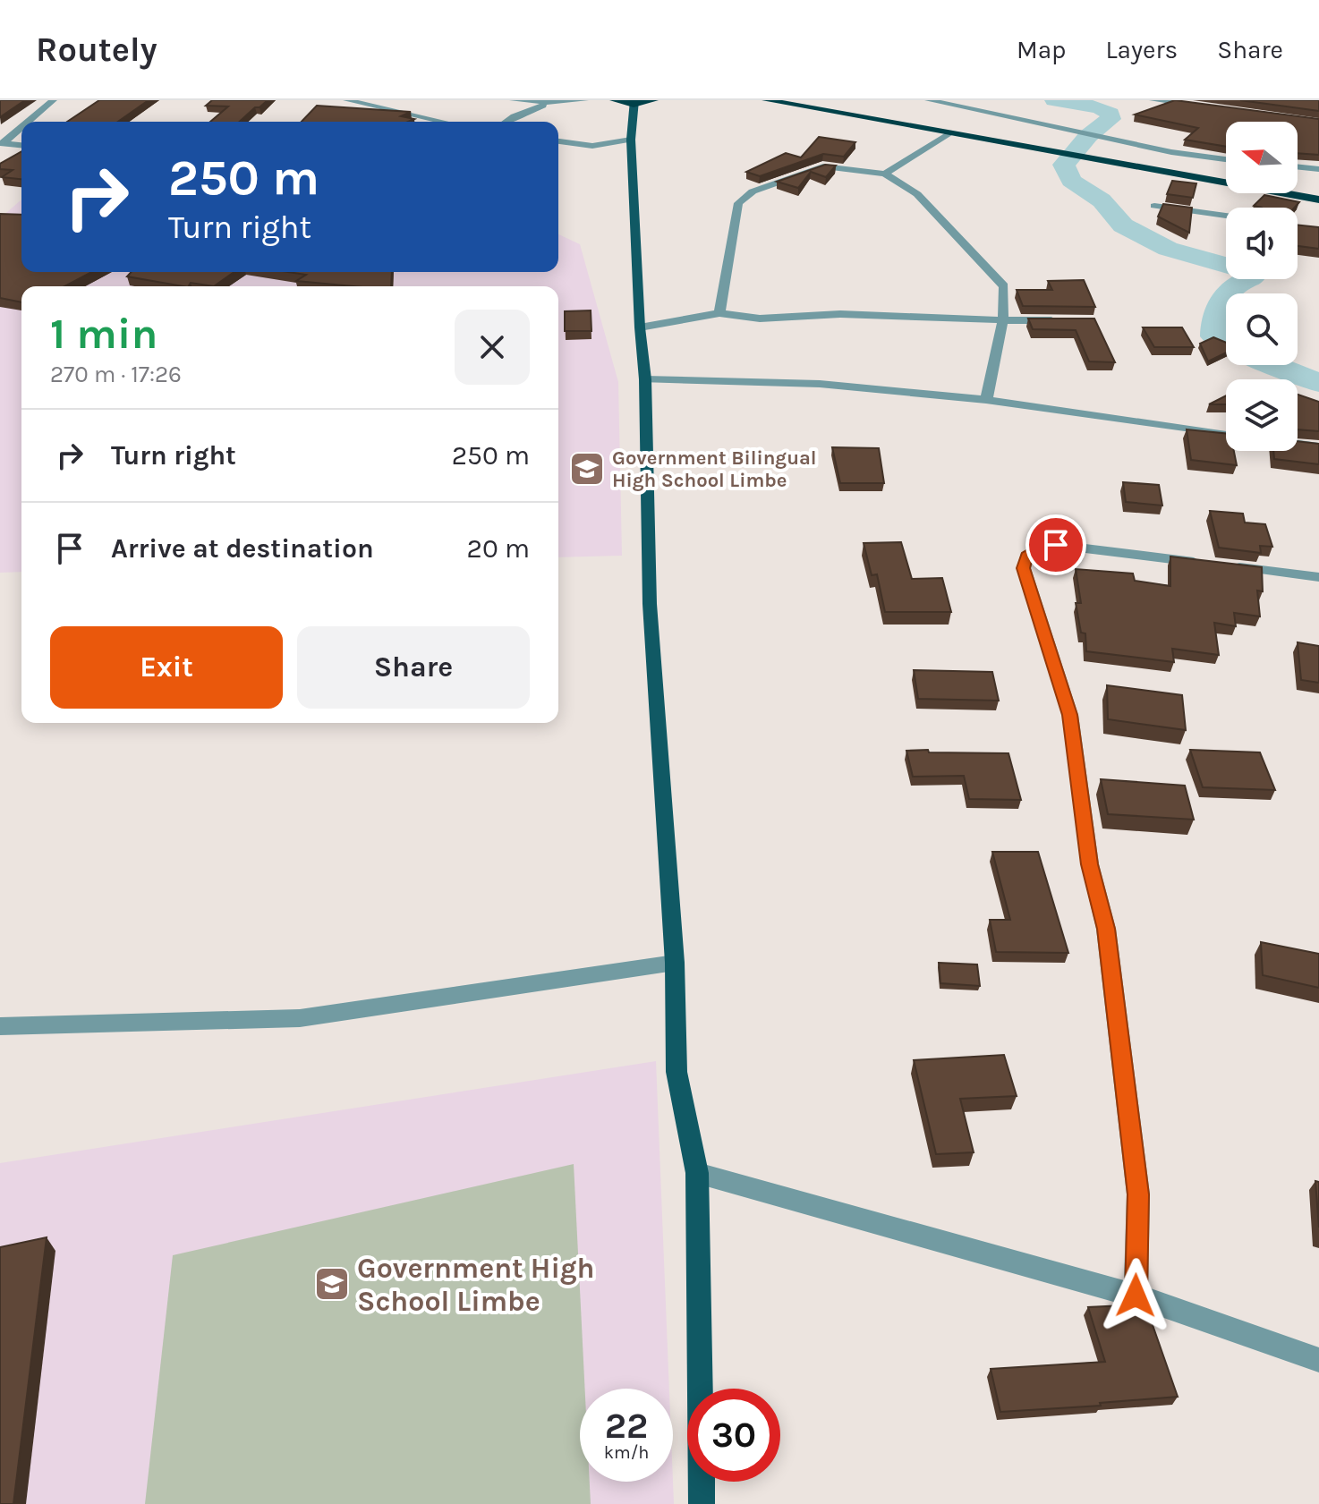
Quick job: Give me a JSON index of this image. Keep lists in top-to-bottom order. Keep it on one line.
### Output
{"places":{"school or university":["Government Bilingual High School Limbe","Government High School Limbe"]},"north":"left","page":{"header":"Routely","nav":["Map","Layers","Share"],"turn":["250 m","Turn right"],"heading":["1 min","270 m · 17:26"],"list":[{"name":"Turn right","value":"250 m"},{"name":"Arrive at destination","value":"20 m"}],"buttons":["Exit","Share"],"speed":"22 km/h","limit":"30"}}
